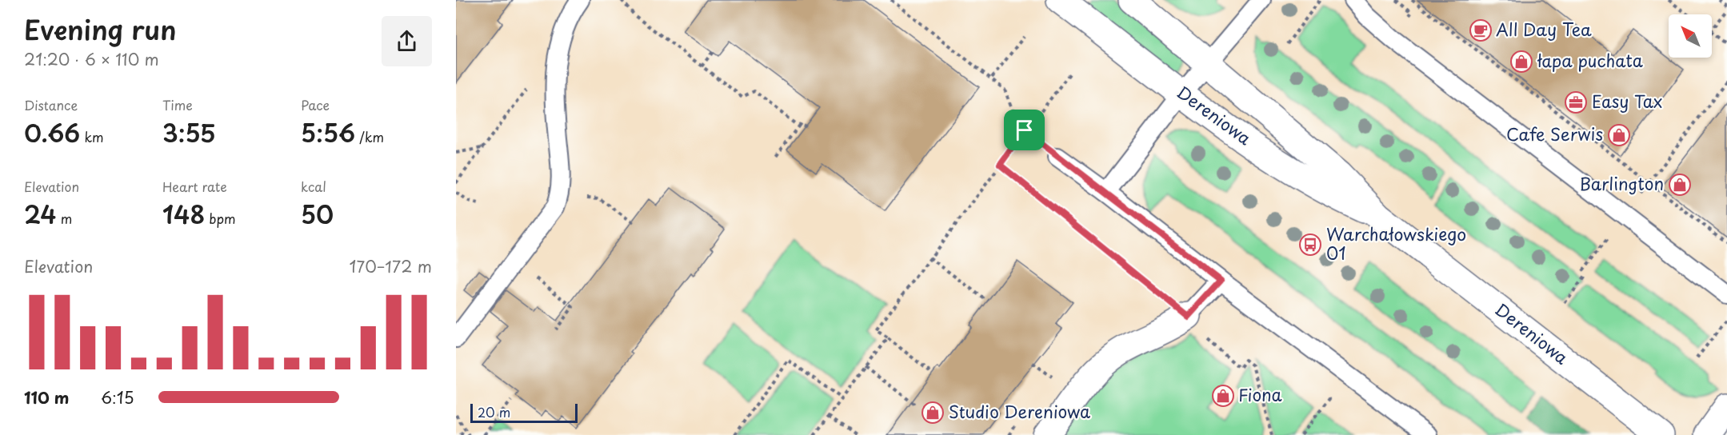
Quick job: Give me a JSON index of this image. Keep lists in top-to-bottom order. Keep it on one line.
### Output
{"streets":{"street":["Dereniowa"]},"places":{"cafe":["All Day Tea"],"shop":["łapa puchata","Cafe Serwis","Barlington","Fiona","Studio Dereniowa"],"office":["Easy Tax"],"bus stop":["Warchałowskiego 01"]},"scale_bar":"20 m","north":"top left","page":{"heading":["Evening run","21:20 · 6 × 110 m"],"stats":[["Distance","0.66 km"],["Time","3:55"],["Pace","5:56 /km"],["Elevation","24 m"],["Heart rate","148 bpm"],["kcal","50"]],"chart":["Elevation","170–172 m"],"list":[{"name":"110 m","note":"6:15"}],"scale":"20 m"}}
